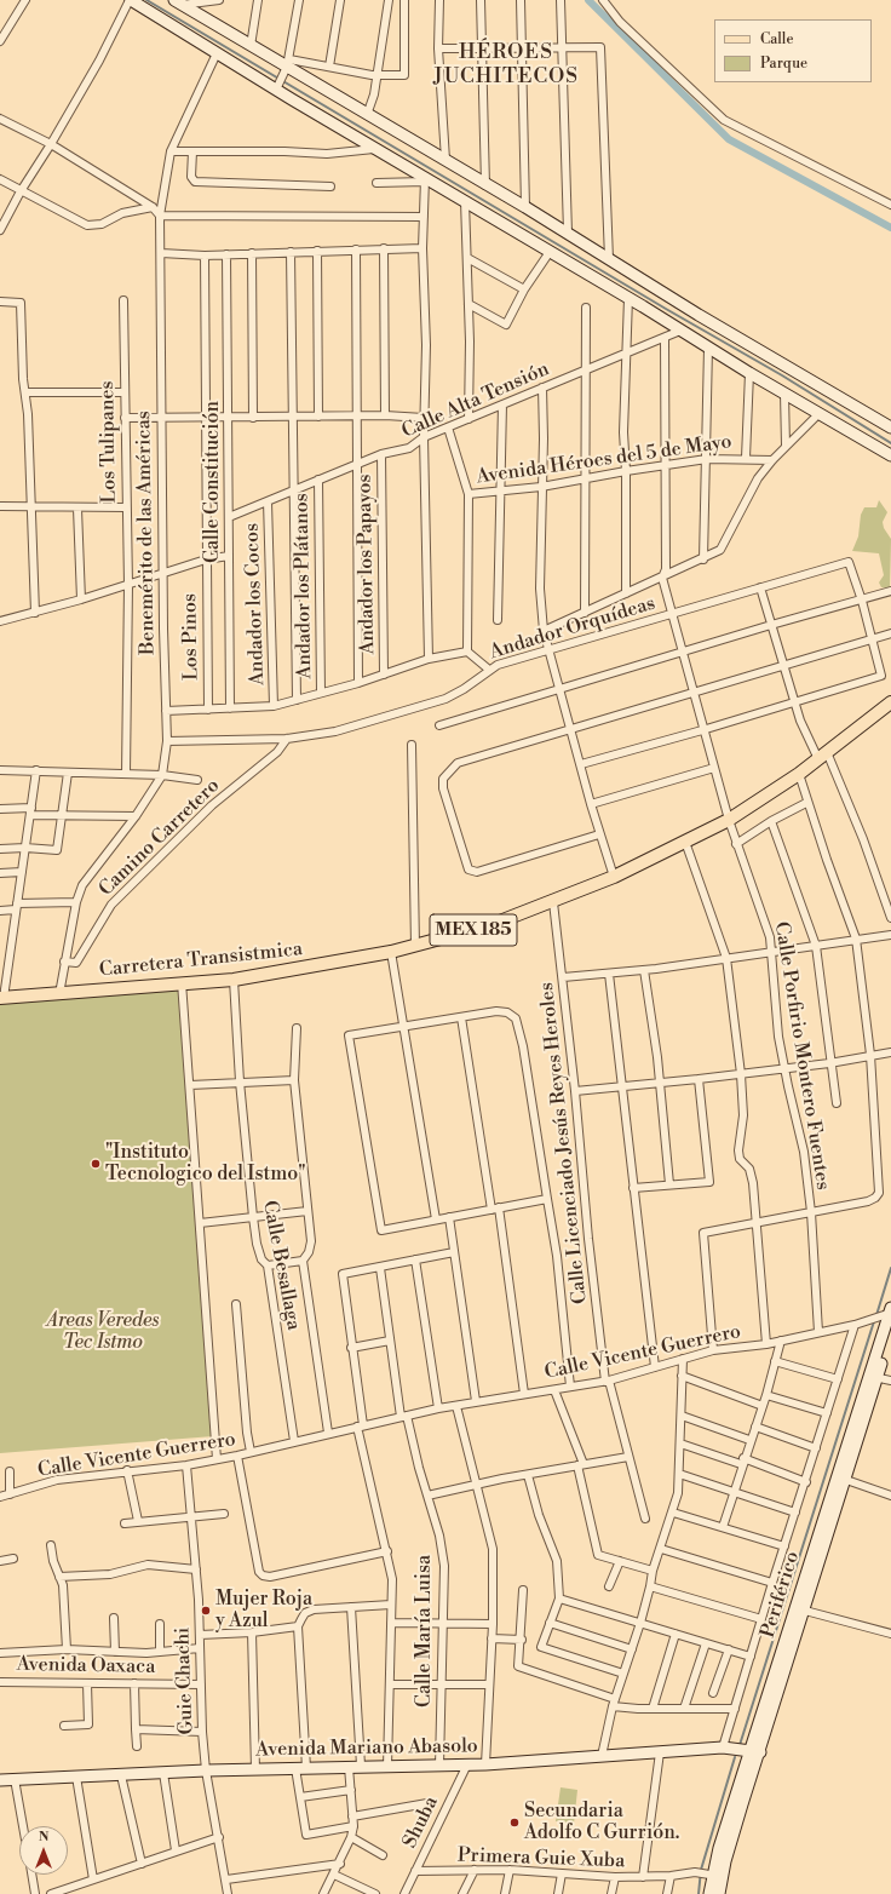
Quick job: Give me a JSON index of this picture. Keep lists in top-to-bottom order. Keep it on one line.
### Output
{"streets":{"main road":["MEX 185","Carretera Transistmica"],"street":["Calle Alta Tensión","Los Tulipanes","Avenida Héroes del 5 de Mayo","Calle Constitución","Benemérito de las Américas","Andador los Papayos","Andador los Plátanos","Andador los Cocos","Andador Orquídeas","Los Pinos","Camino Carretero","Calle Porfirio Montero Fuentes","Calle Licenciado Jesús Reyes Heroles","Calle Besallaga","Calle Vicente Guerrero","Periférico","Calle María Luisa","Avenida Oaxaca","Guie Chachi","Avenida Mariano Abasolo","Shuba","Primera Guie Xuba"]},"crossings":[["Calle Alta Tensión","Calle Constitución"],["Calle Alta Tensión","Andador los Papayos"],["Calle Alta Tensión","Andador los Plátanos"],["Calle Alta Tensión","Andador los Cocos"],["Benemérito de las Américas","Andador Orquídeas"],["Benemérito de las Américas","Camino Carretero"],["Benemérito de las Américas","Carretera Transistmica"],["Andador Orquídeas","Camino Carretero"],["Andador Orquídeas","Calle Porfirio Montero Fuentes"],["Carretera Transistmica","Calle Porfirio Montero Fuentes"],["Carretera Transistmica","Calle Licenciado Jesús Reyes Heroles"],["Carretera Transistmica","Calle Besallaga"],["Calle Porfirio Montero Fuentes","Calle Vicente Guerrero"],["Calle Licenciado Jesús Reyes Heroles","Calle Vicente Guerrero"],["Calle Besallaga","Calle Vicente Guerrero"],["Calle Vicente Guerrero","Periférico"],["Calle Vicente Guerrero","Calle María Luisa"],["Calle Vicente Guerrero","Guie Chachi"],["Periférico","Avenida Mariano Abasolo"],["Periférico","Primera Guie Xuba"],["Calle María Luisa","Avenida Mariano Abasolo"],["Avenida Oaxaca","Guie Chachi"],["Guie Chachi","Avenida Mariano Abasolo"],["Avenida Mariano Abasolo","Shuba"],["Shuba","Primera Guie Xuba"]],"districts":["HÉROES JUCHITECOS"],"parks":["Areas Veredes Tec Istmo"],"places":["\"Instituto Tecnologico del Istmo\"","Mujer Roja y Azul","Secundaria Adolfo C Gurrión."],"legend":["Calle","Parque"],"north":"top"}
